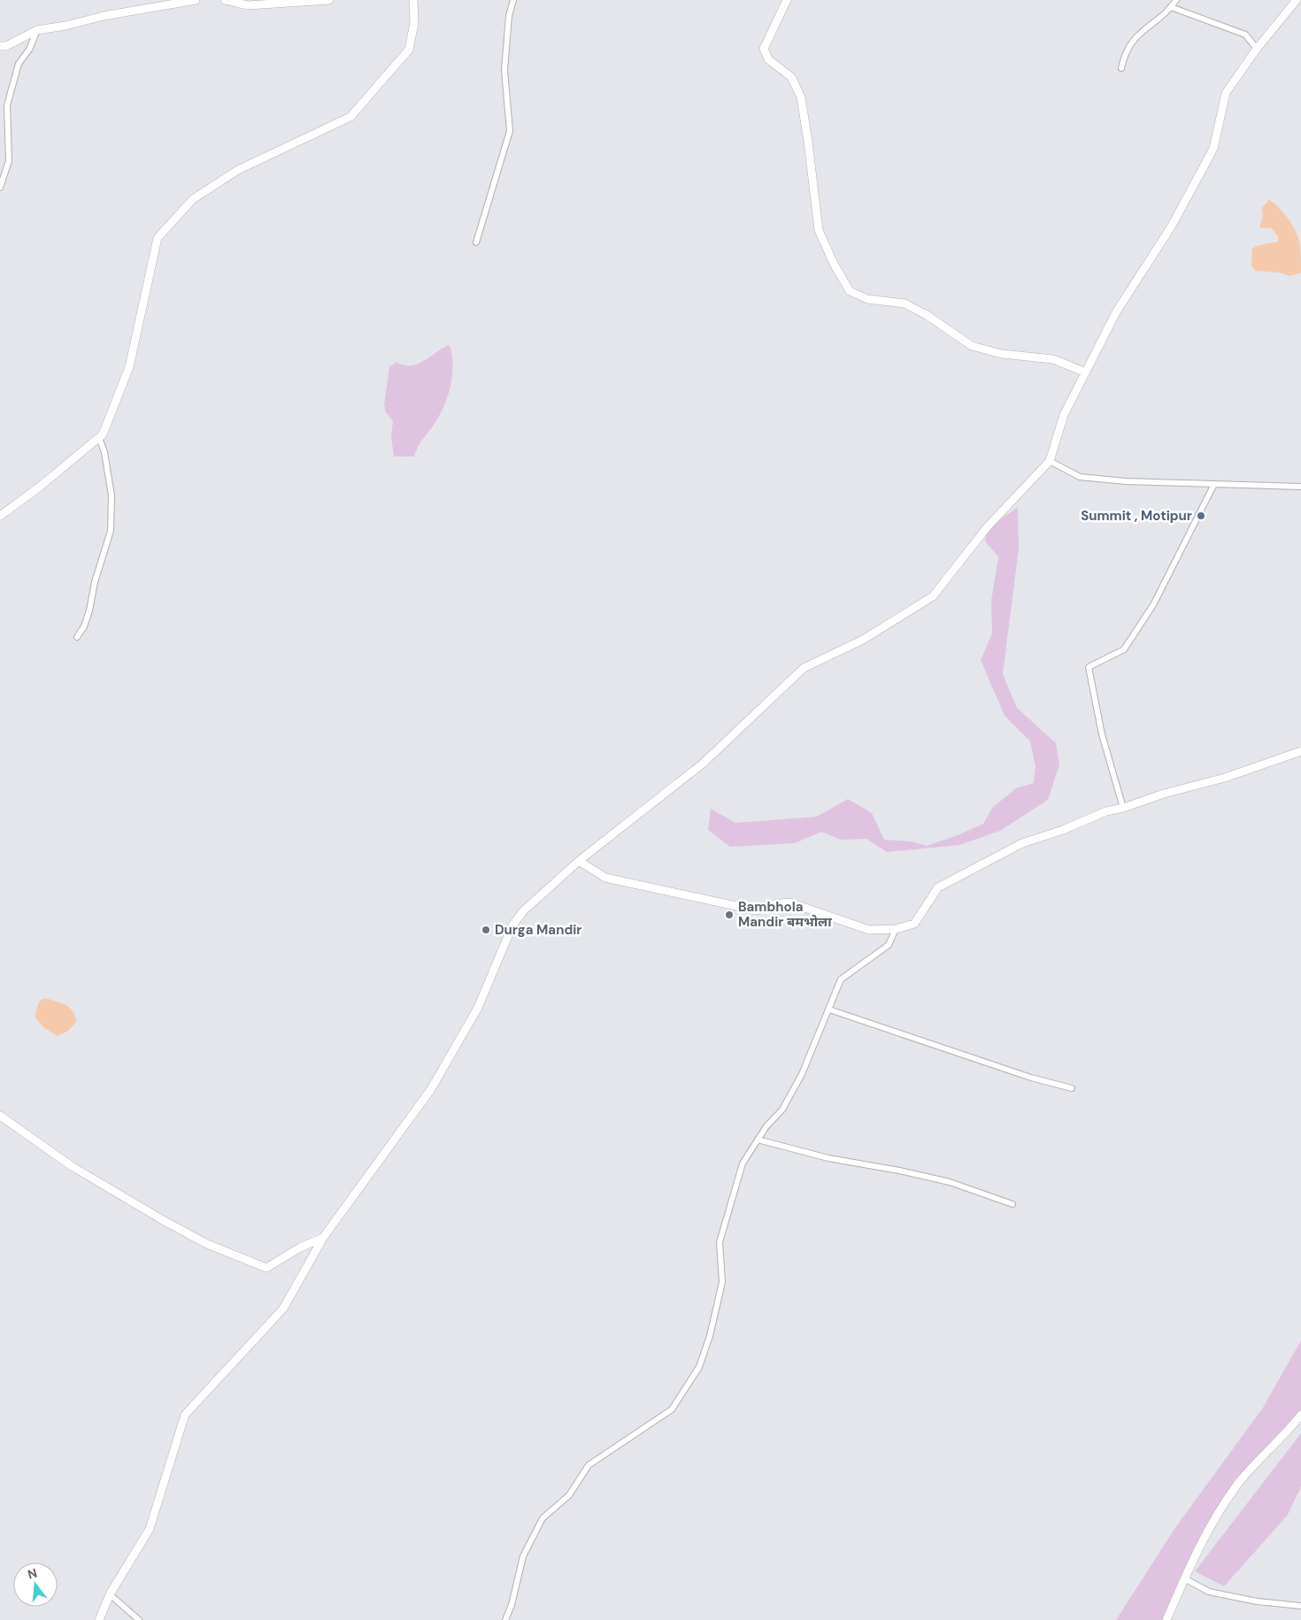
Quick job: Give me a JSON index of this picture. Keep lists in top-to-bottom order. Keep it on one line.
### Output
{"places":["Summit , Motipur","Bambhola Mandir बमभोला","Durga Mandir"],"north":"top"}
